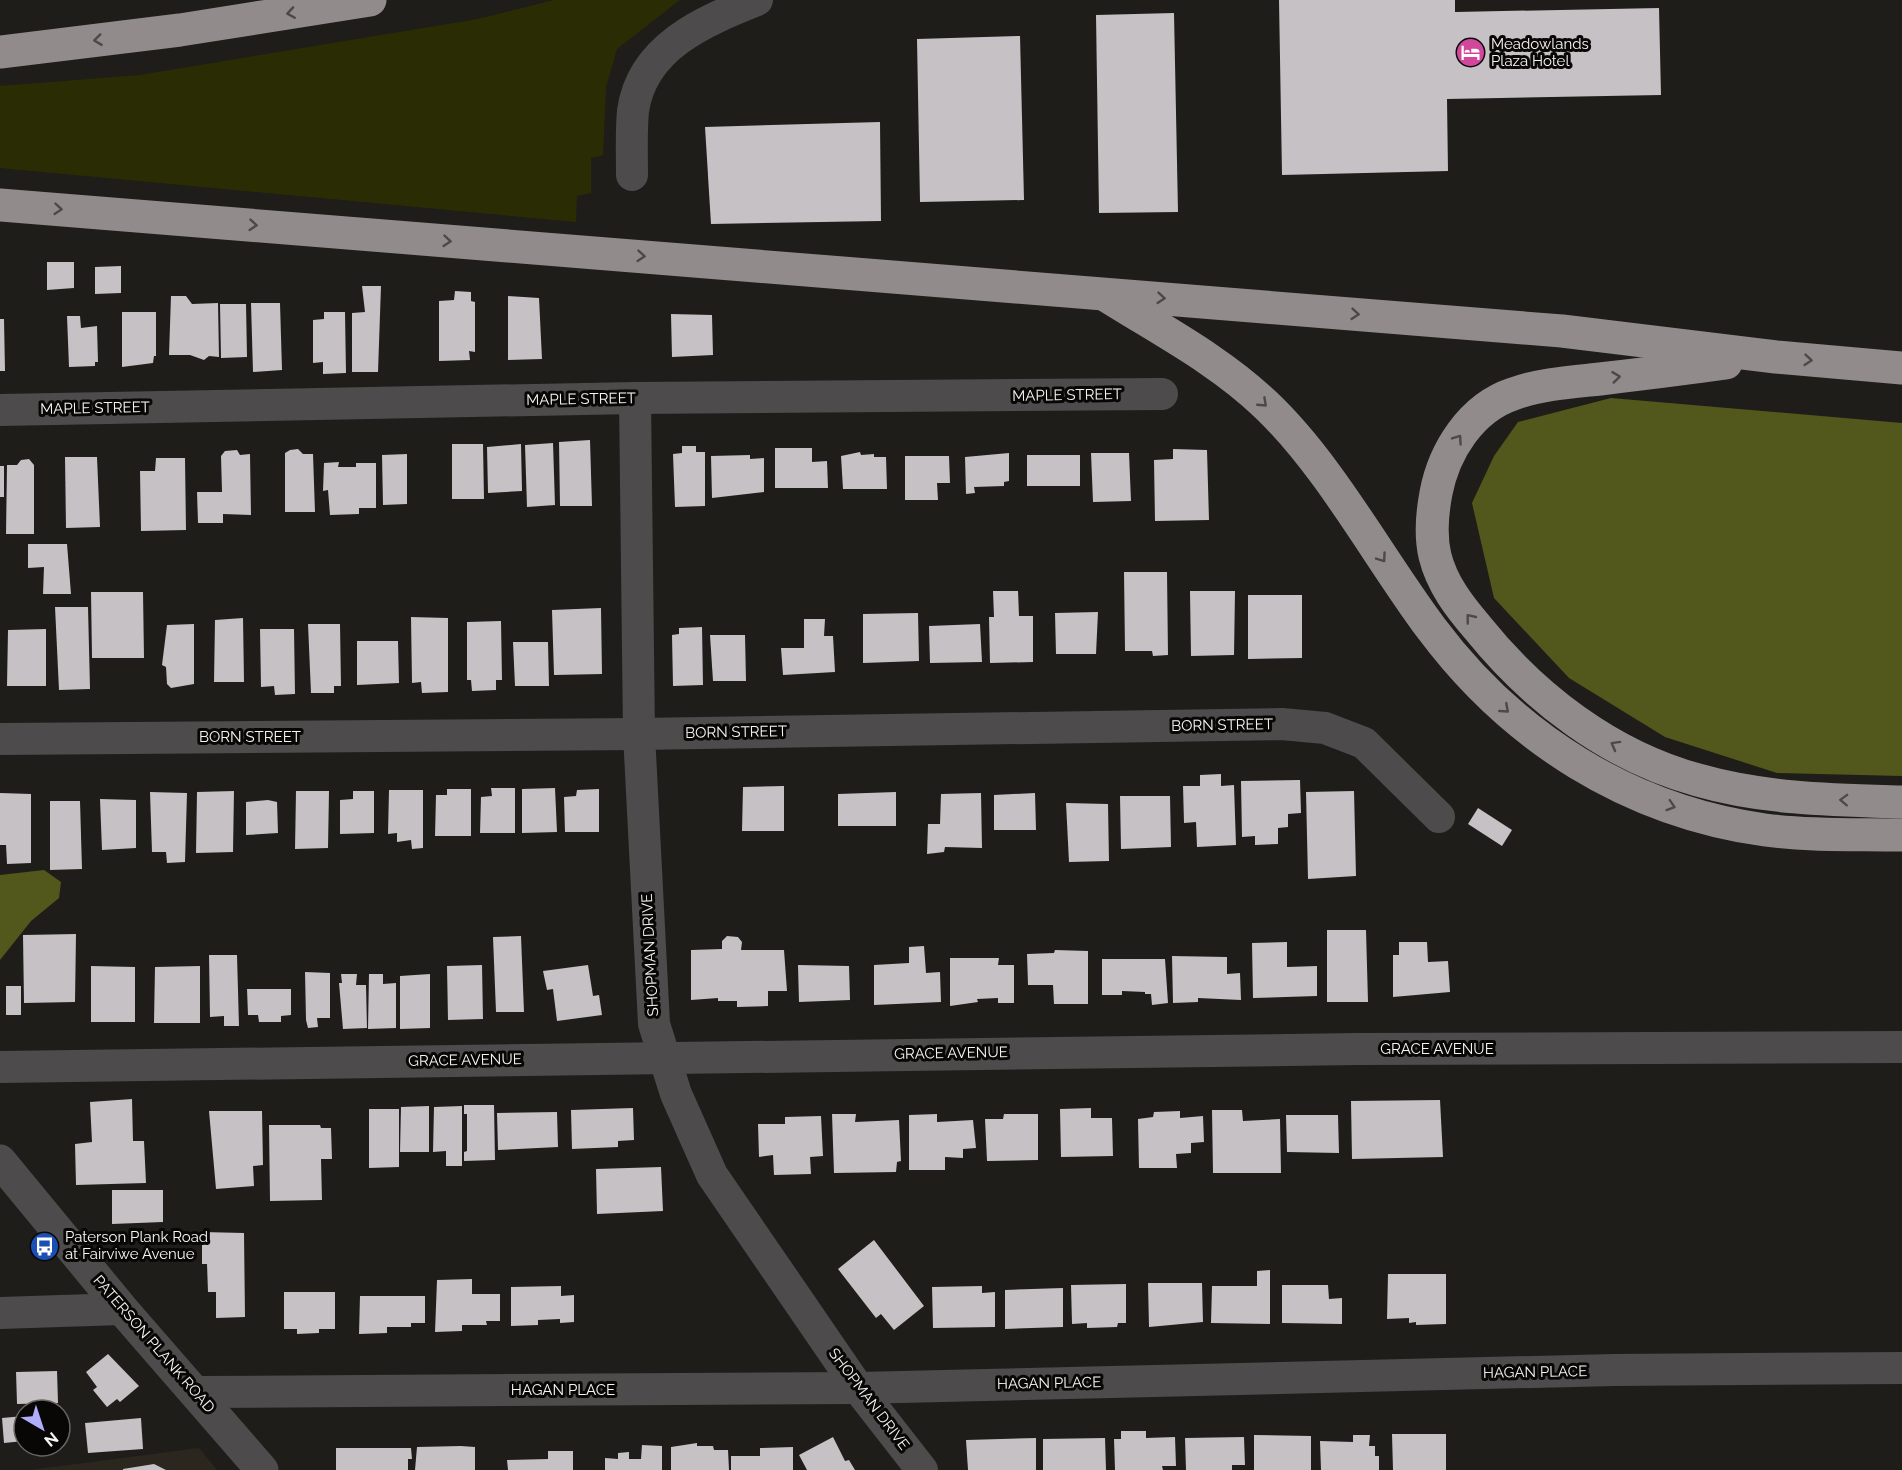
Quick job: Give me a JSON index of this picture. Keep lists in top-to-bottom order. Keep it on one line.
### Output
{"streets":{"street":["MAPLE STREET","BORN STREET","SHOPMAN DRIVE","GRACE AVENUE","PATERSON PLANK ROAD","HAGAN PLACE"]},"crossings":[["MAPLE STREET","SHOPMAN DRIVE"],["BORN STREET","SHOPMAN DRIVE"],["SHOPMAN DRIVE","GRACE AVENUE"],["SHOPMAN DRIVE","HAGAN PLACE"],["PATERSON PLANK ROAD","HAGAN PLACE"]],"places":{"hotel":["Meadowlands Plaza Hotel"],"bus stop":["Paterson Plank Road at Fairviwe Avenue"]},"north":"bottom right"}
